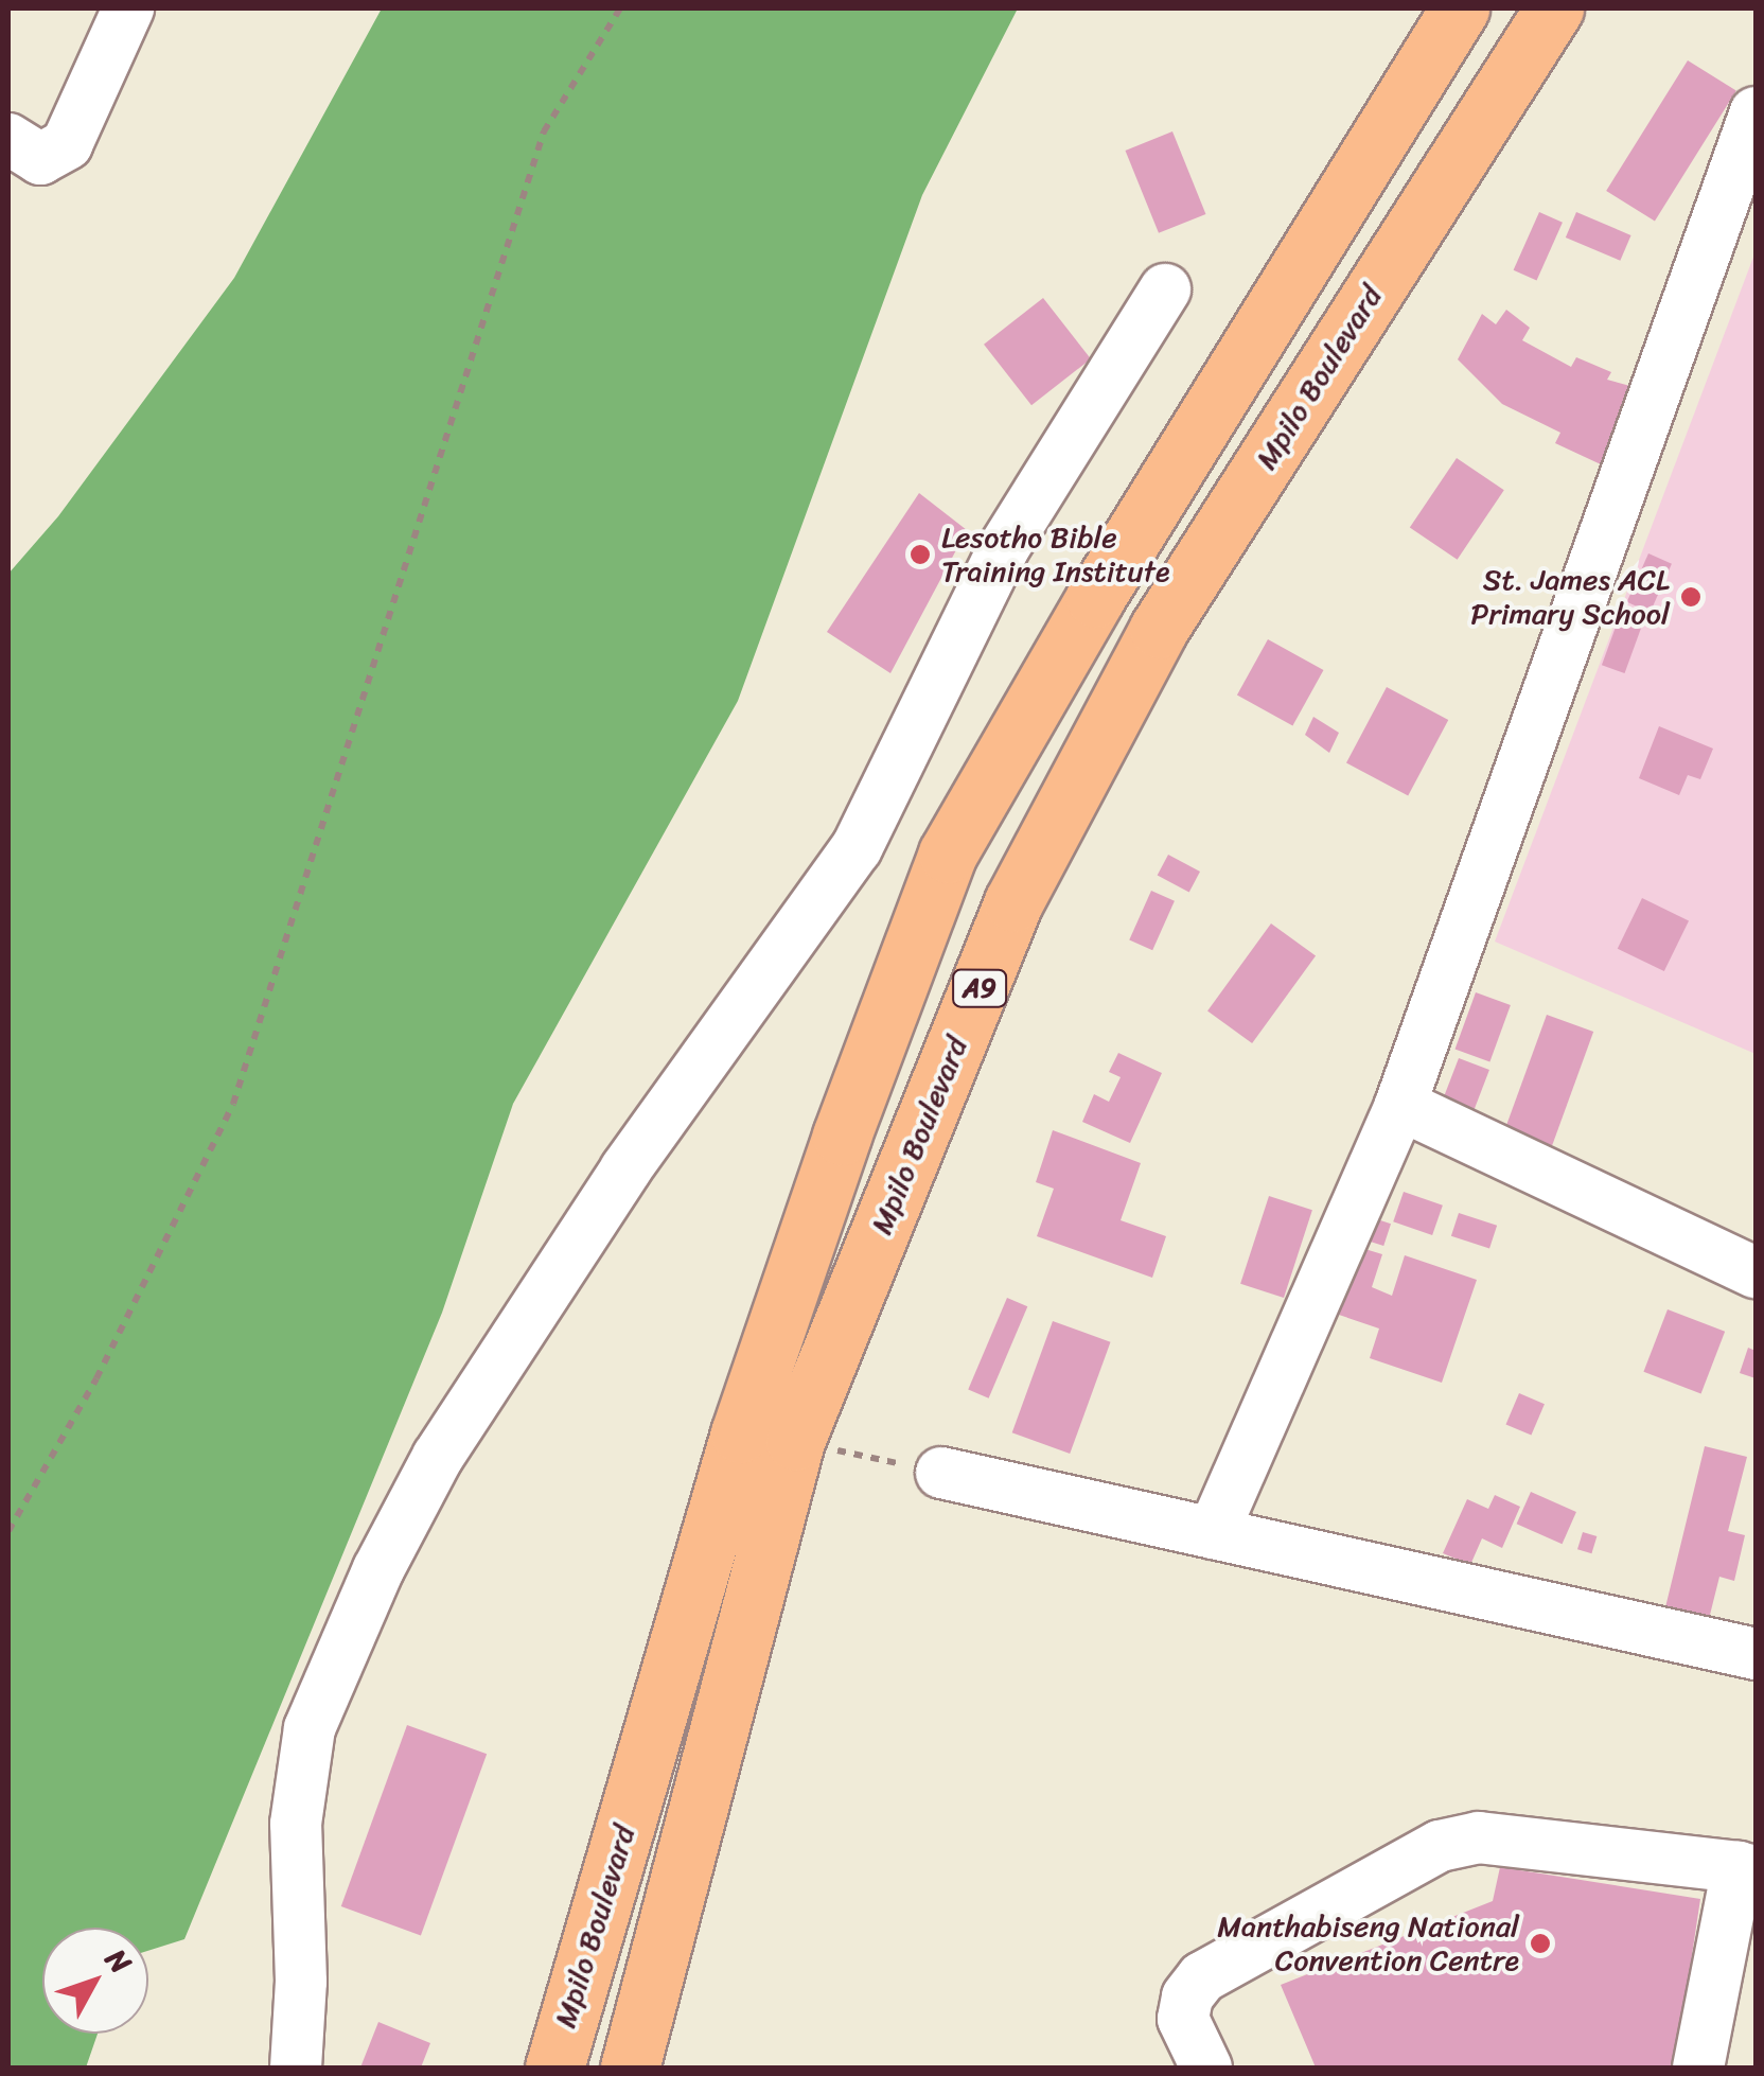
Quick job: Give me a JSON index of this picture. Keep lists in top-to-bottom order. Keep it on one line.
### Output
{"streets":{"highway":["Mpilo Boulevard","A9"]},"places":["Lesotho Bible Training Institute","St. James ACL Primary School","Manthabiseng National Convention Centre"],"north":"top right"}
